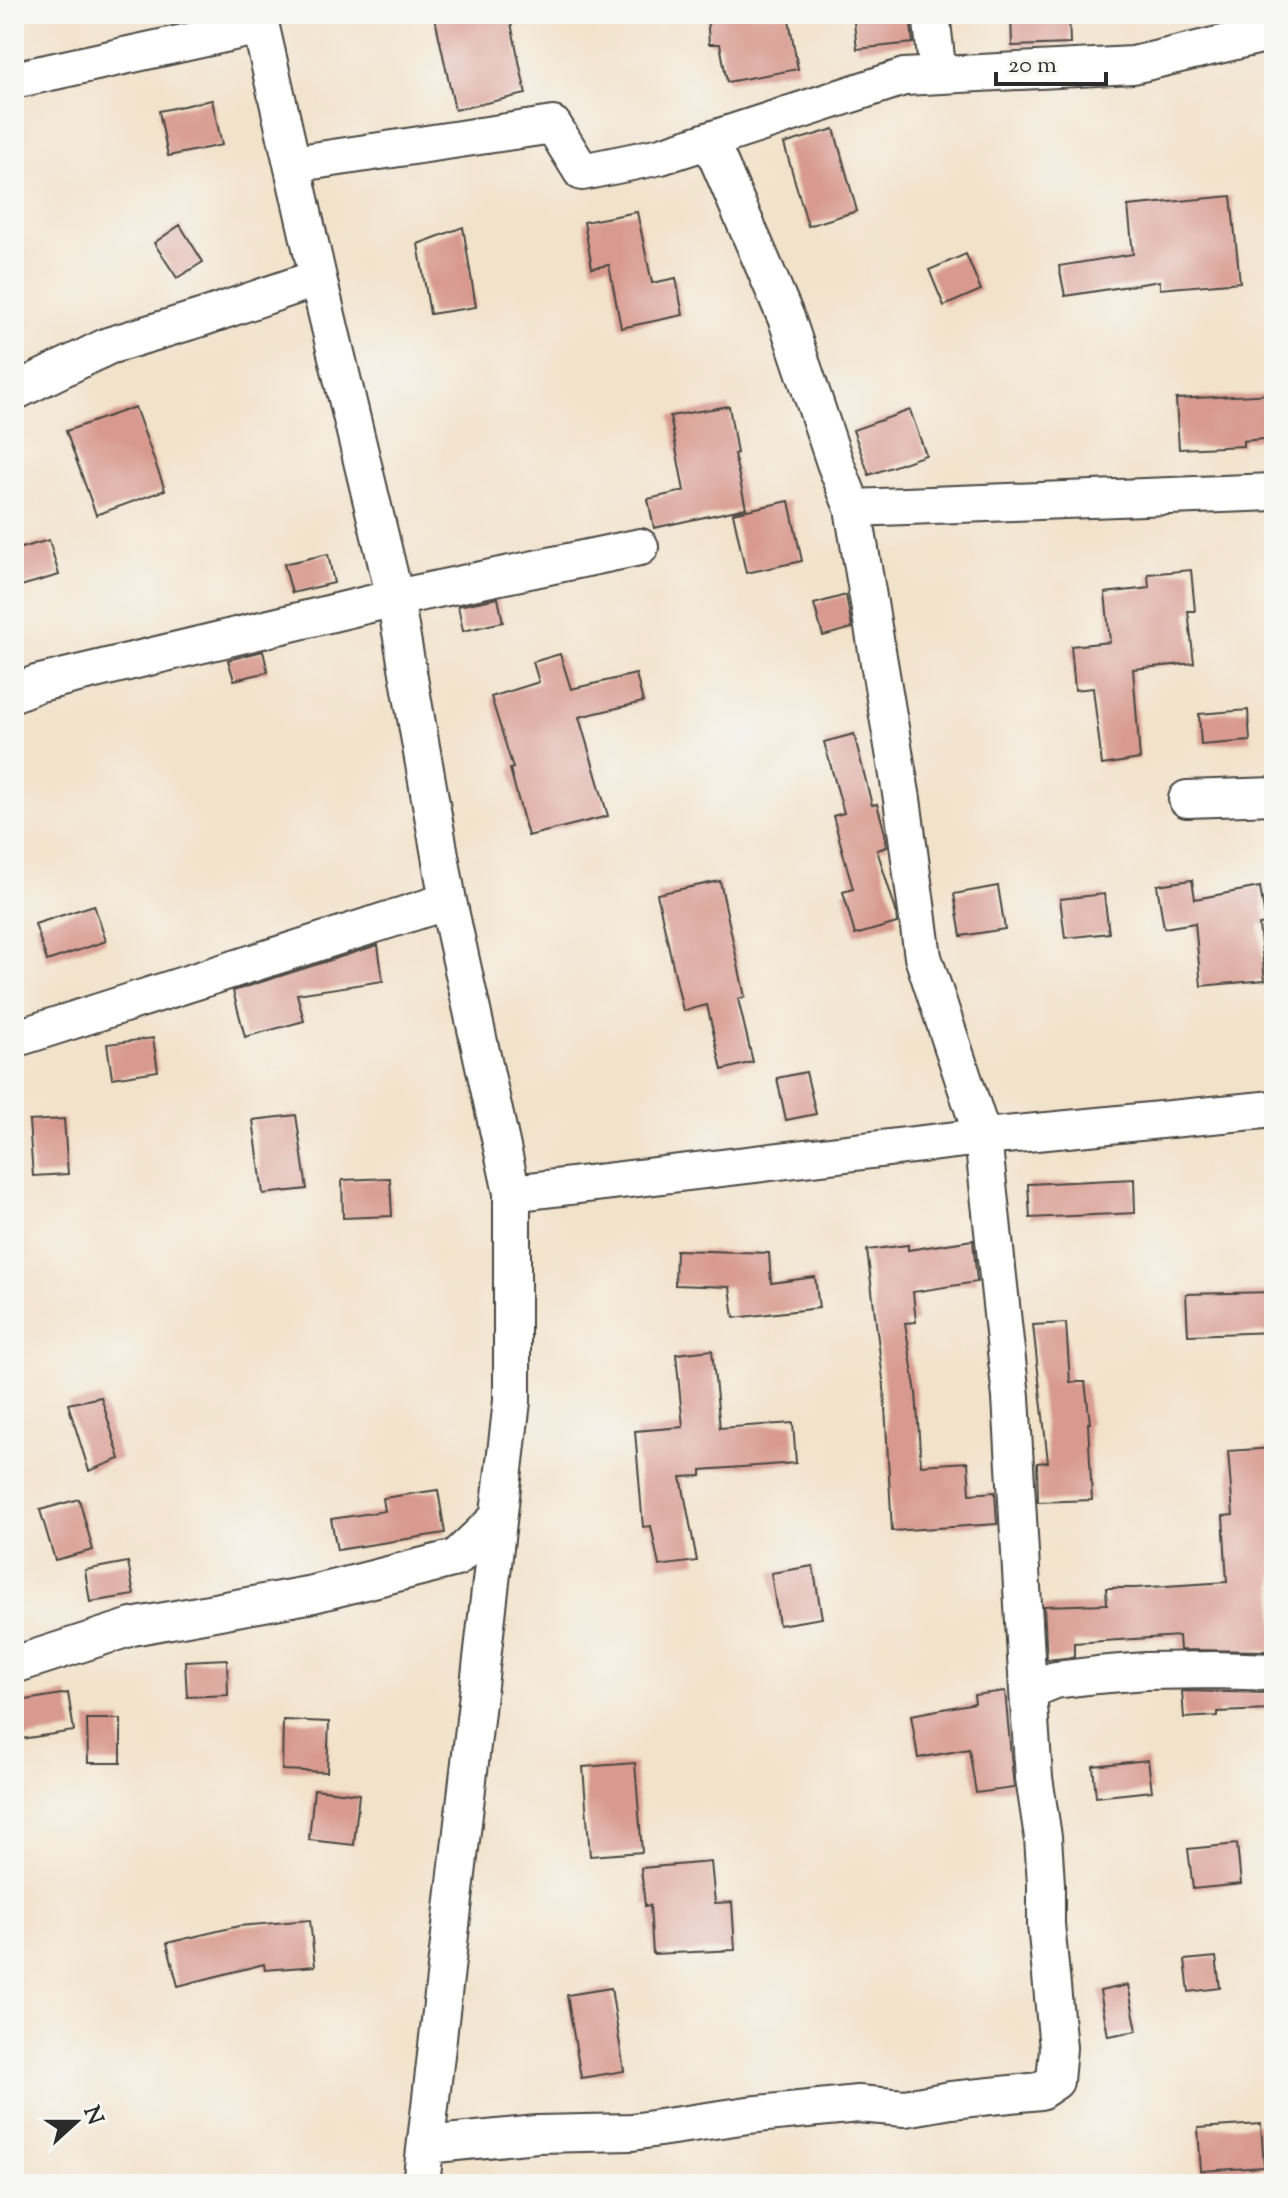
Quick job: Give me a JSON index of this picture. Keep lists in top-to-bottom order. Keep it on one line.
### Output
{"scale_bar":"20 m","north":"right"}
